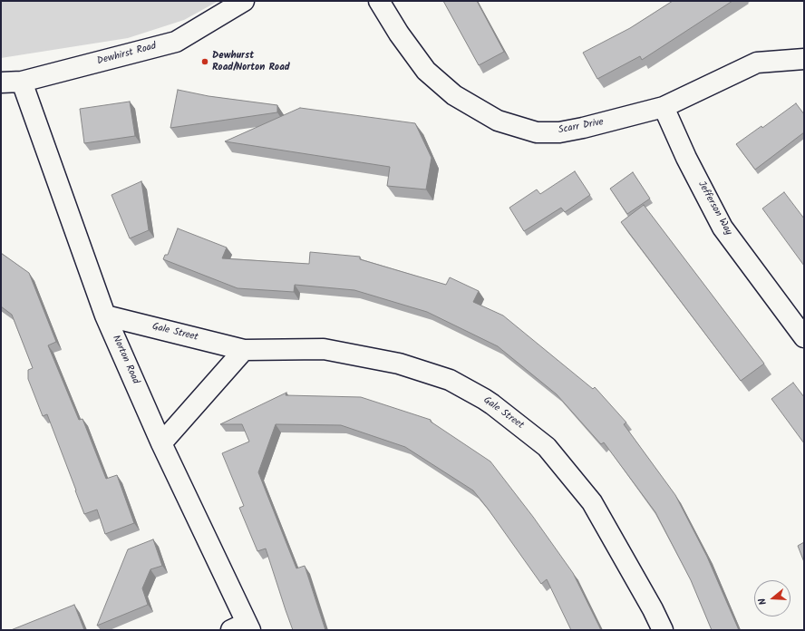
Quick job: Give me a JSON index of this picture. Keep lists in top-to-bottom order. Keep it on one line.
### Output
{"streets":{"street":["Dewhirst Road","Scarr Drive","Jefferson Way","Gale Street","Norton Road"]},"crossings":[["Dewhirst Road","Norton Road"],["Scarr Drive","Jefferson Way"],["Gale Street","Norton Road"]],"places":["Dewhurst Road/Norton Road"],"north":"left"}
